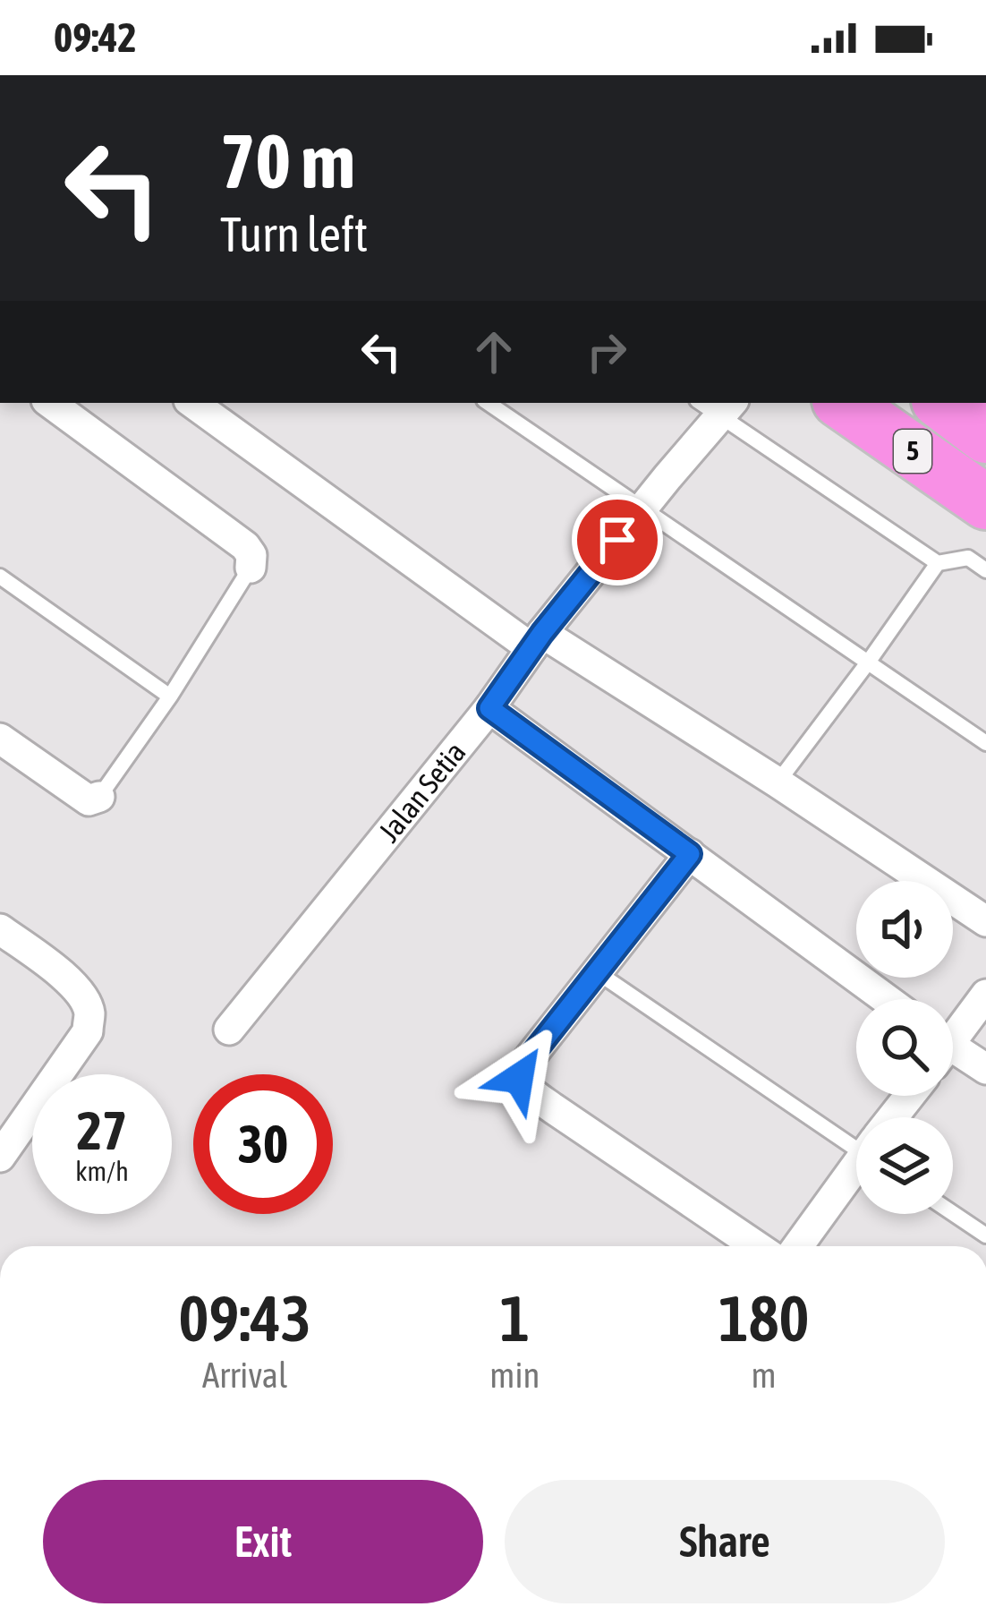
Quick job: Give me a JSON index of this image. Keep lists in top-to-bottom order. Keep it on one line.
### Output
{"streets":{"highway":["5"],"street":["Jalan Setia"]},"page":{"status":"09:42","turn":["70 m","Turn left"],"speed":"27 km/h","limit":"30","eta":["09:43","Arrival","1","min","180","m"],"buttons":["Exit","Share"]}}
